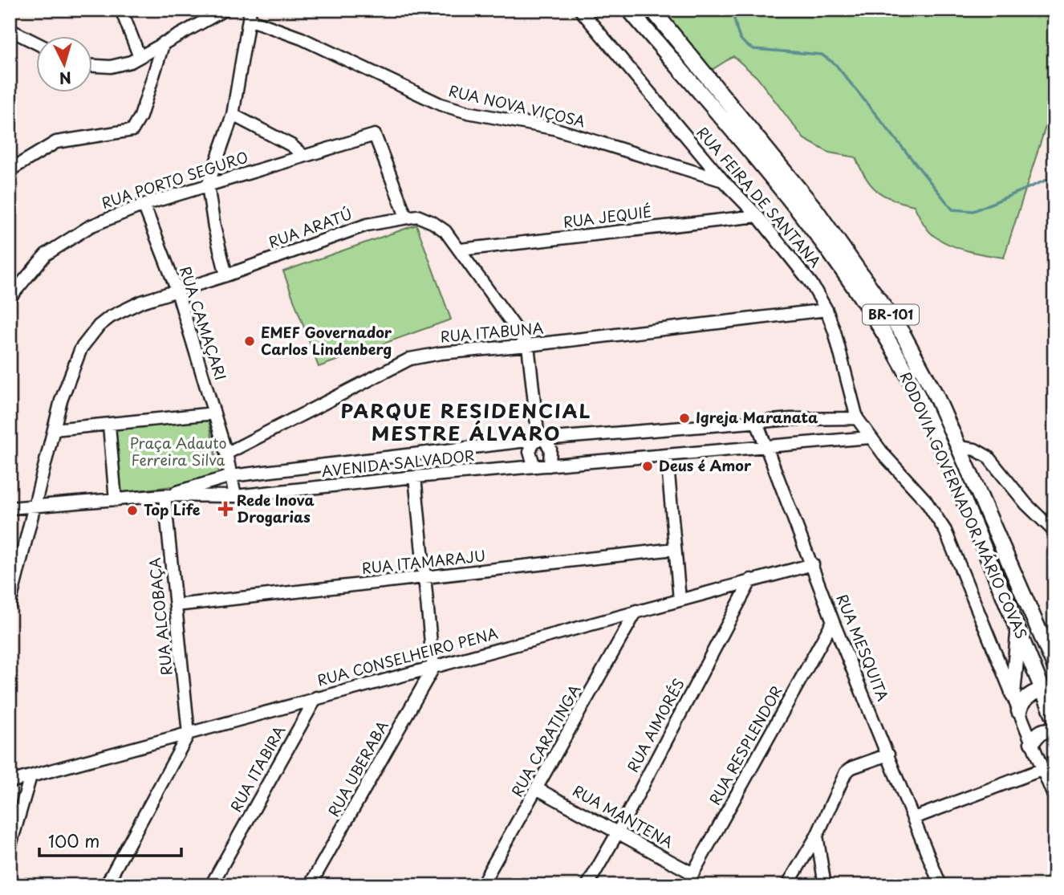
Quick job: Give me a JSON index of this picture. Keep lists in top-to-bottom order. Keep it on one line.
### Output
{"streets":{"main road":["BR-101","RODOVIA GOVERNADOR MÁRIO COVAS"],"street":["RUA NOVA VIÇOSA","RUA PORTO SEGURO","RUA FEIRA DE SANTANA","RUA JEQUIÉ","RUA ARATÚ","RUA CAMAÇARI","RUA ITABUNA","AVENIDA SALVADOR","RUA ITAMARAJU","RUA ALCOBAÇA","RUA MESQUITA","RUA CONSELHEIRO PENA","RUA AIMORÉS","RUA CARATINGA","RUA RESPLENDOR","RUA ITABIRA","RUA UBERABA","RUA MANTENA"]},"crossings":[["RUA NOVA VIÇOSA","RUA FEIRA DE SANTANA"],["RUA PORTO SEGURO","RUA ARATÚ"],["RUA PORTO SEGURO","RUA CAMAÇARI"],["RUA FEIRA DE SANTANA","RUA JEQUIÉ"],["RUA FEIRA DE SANTANA","RUA ITABUNA"],["RUA FEIRA DE SANTANA","AVENIDA SALVADOR"],["RUA JEQUIÉ","RUA ARATÚ"],["RUA ARATÚ","RUA CAMAÇARI"],["RUA ARATÚ","RUA ITABUNA"],["RUA ARATÚ","AVENIDA SALVADOR"],["RUA CAMAÇARI","RUA ITABUNA"],["AVENIDA SALVADOR","RUA ALCOBAÇA"],["AVENIDA SALVADOR","RUA MESQUITA"],["RUA ITAMARAJU","RUA ALCOBAÇA"],["RUA ALCOBAÇA","RUA CONSELHEIRO PENA"],["RUA MESQUITA","RUA CONSELHEIRO PENA"],["RUA MESQUITA","RUA RESPLENDOR"],["RUA CONSELHEIRO PENA","RUA AIMORÉS"],["RUA CONSELHEIRO PENA","RUA CARATINGA"],["RUA CONSELHEIRO PENA","RUA ITABIRA"],["RUA CONSELHEIRO PENA","RUA UBERABA"],["RUA AIMORÉS","RUA MANTENA"],["RUA CARATINGA","RUA MANTENA"],["RUA RESPLENDOR","RUA MANTENA"]],"districts":["PARQUE RESIDENCIAL MESTRE ÁLVARO"],"parks":["Praça Adauto Ferreira Silva"],"places":{"other":["EMEF Governador Carlos Lindenberg","Igreja Maranata","Deus é Amor","Top Life"],"health":["Rede Inova Drogarias"]},"scale_bar":"100 m","north":"bottom"}
